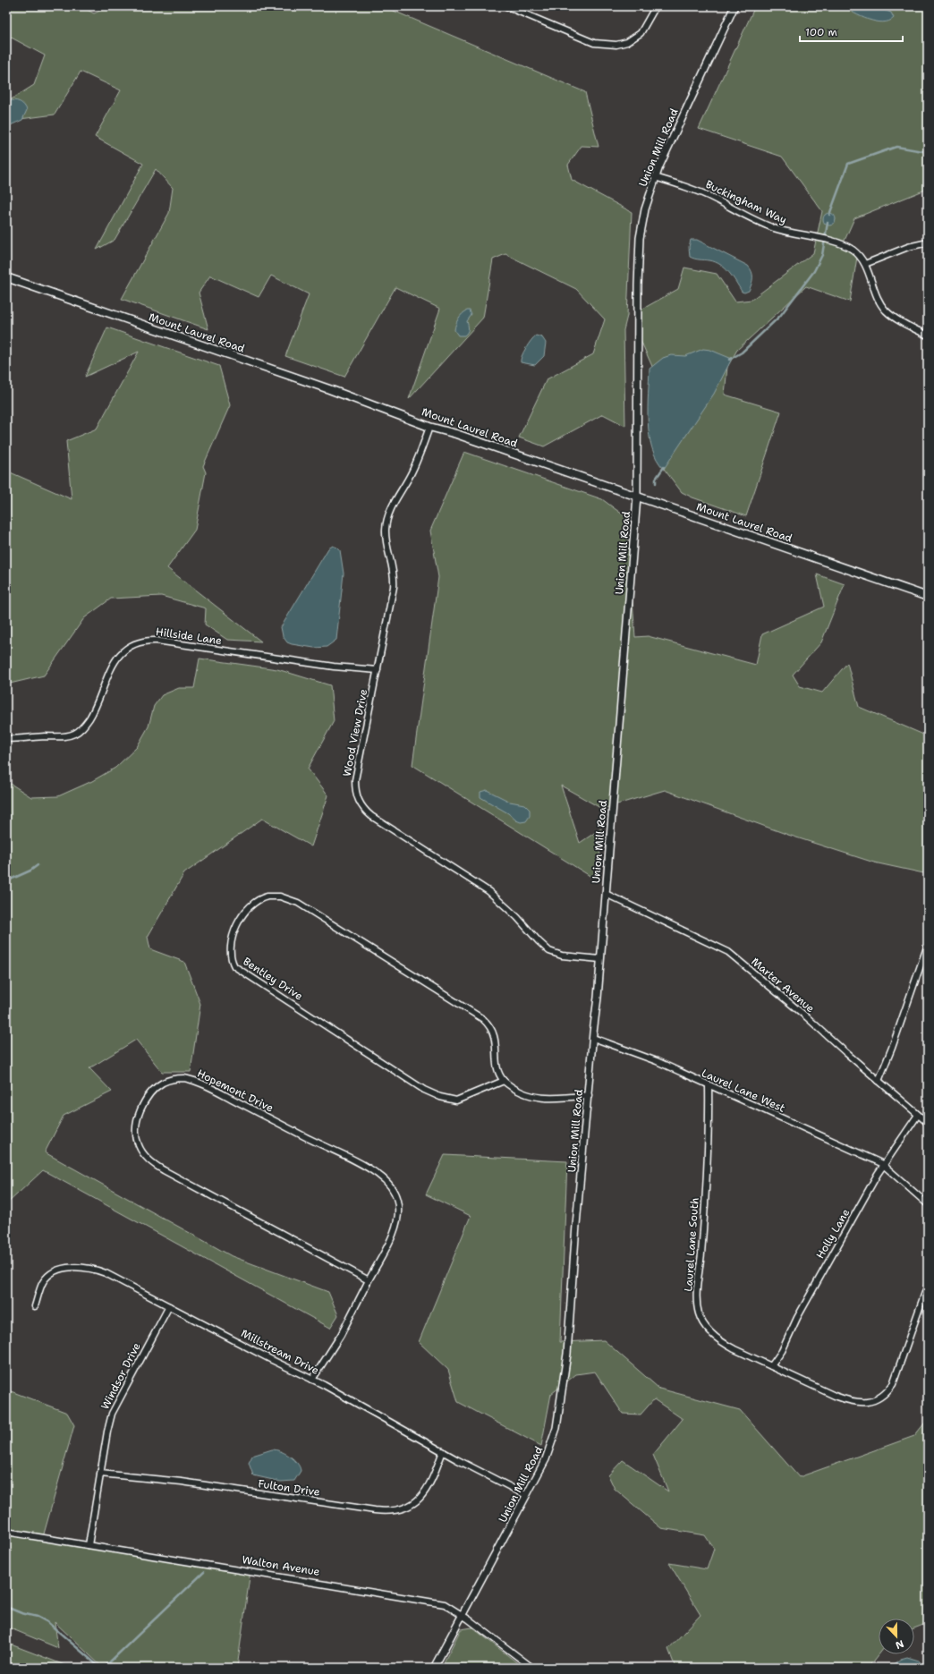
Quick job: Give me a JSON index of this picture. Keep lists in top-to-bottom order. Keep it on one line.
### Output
{"streets":{"main road":["Mount Laurel Road"],"street":["Union Mill Road","Buckingham Way","Hillside Lane","Wood View Drive","Bentley Drive","Marter Avenue","Hopemont Drive","Laurel Lane West","Holly Lane","Laurel Lane South","Millstream Drive","Windsor Drive","Fulton Drive","Walton Avenue"]},"crossings":[["Union Mill Road","Buckingham Way"],["Union Mill Road","Mount Laurel Road"],["Union Mill Road","Wood View Drive"],["Union Mill Road","Marter Avenue"],["Union Mill Road","Laurel Lane West"],["Union Mill Road","Millstream Drive"],["Union Mill Road","Walton Avenue"],["Mount Laurel Road","Wood View Drive"],["Hillside Lane","Wood View Drive"],["Marter Avenue","Holly Lane"],["Hopemont Drive","Millstream Drive"],["Laurel Lane West","Holly Lane"],["Laurel Lane West","Laurel Lane South"],["Holly Lane","Laurel Lane South"],["Millstream Drive","Windsor Drive"],["Millstream Drive","Fulton Drive"],["Windsor Drive","Fulton Drive"],["Windsor Drive","Walton Avenue"]],"scale_bar":"100 m","north":"bottom"}
